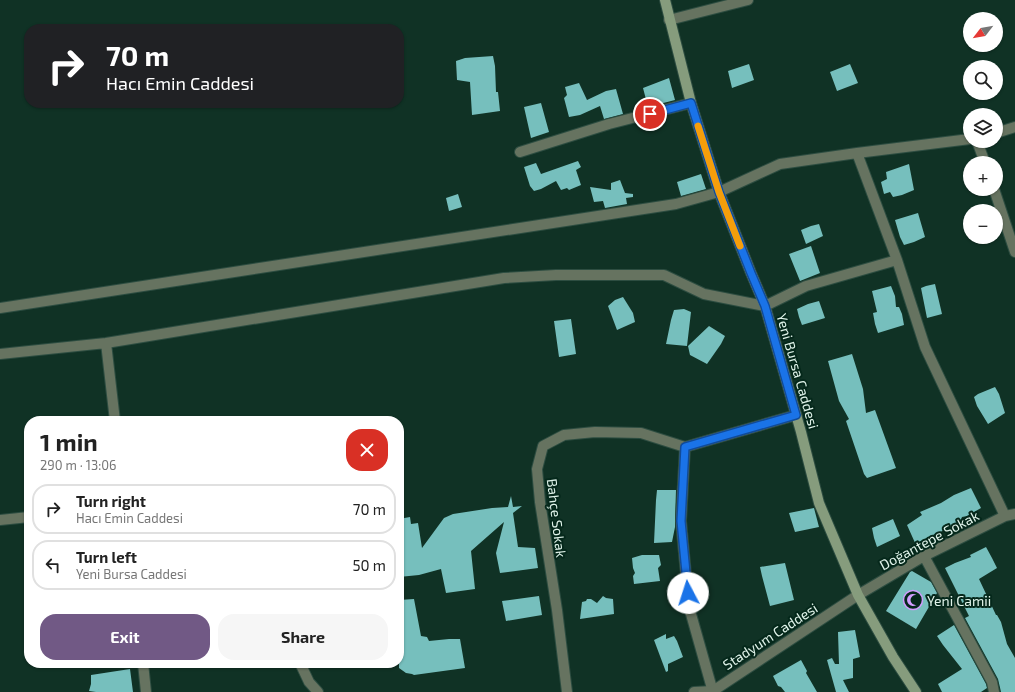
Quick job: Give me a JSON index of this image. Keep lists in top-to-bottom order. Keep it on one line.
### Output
{"streets":{"main road":["Yeni Bursa Caddesi"],"street":["Bahçe Sokak","Doğantepe Sokak","Stadyum Caddesi"]},"crossings":[["Yeni Bursa Caddesi","Doğantepe Sokak"],["Yeni Bursa Caddesi","Stadyum Caddesi"],["Doğantepe Sokak","Stadyum Caddesi"]],"places":{"mosque":["Yeni Camii"]},"north":"bottom left","page":{"map_buttons":["+","−"],"turn":["70 m","Hacı Emin Caddesi"],"heading":["1 min","290 m · 13:06"],"list":[{"name":"Turn right","note":"Hacı Emin Caddesi","value":"70 m"},{"name":"Turn left","note":"Yeni Bursa Caddesi","value":"50 m"}],"buttons":["Exit","Share"]}}
